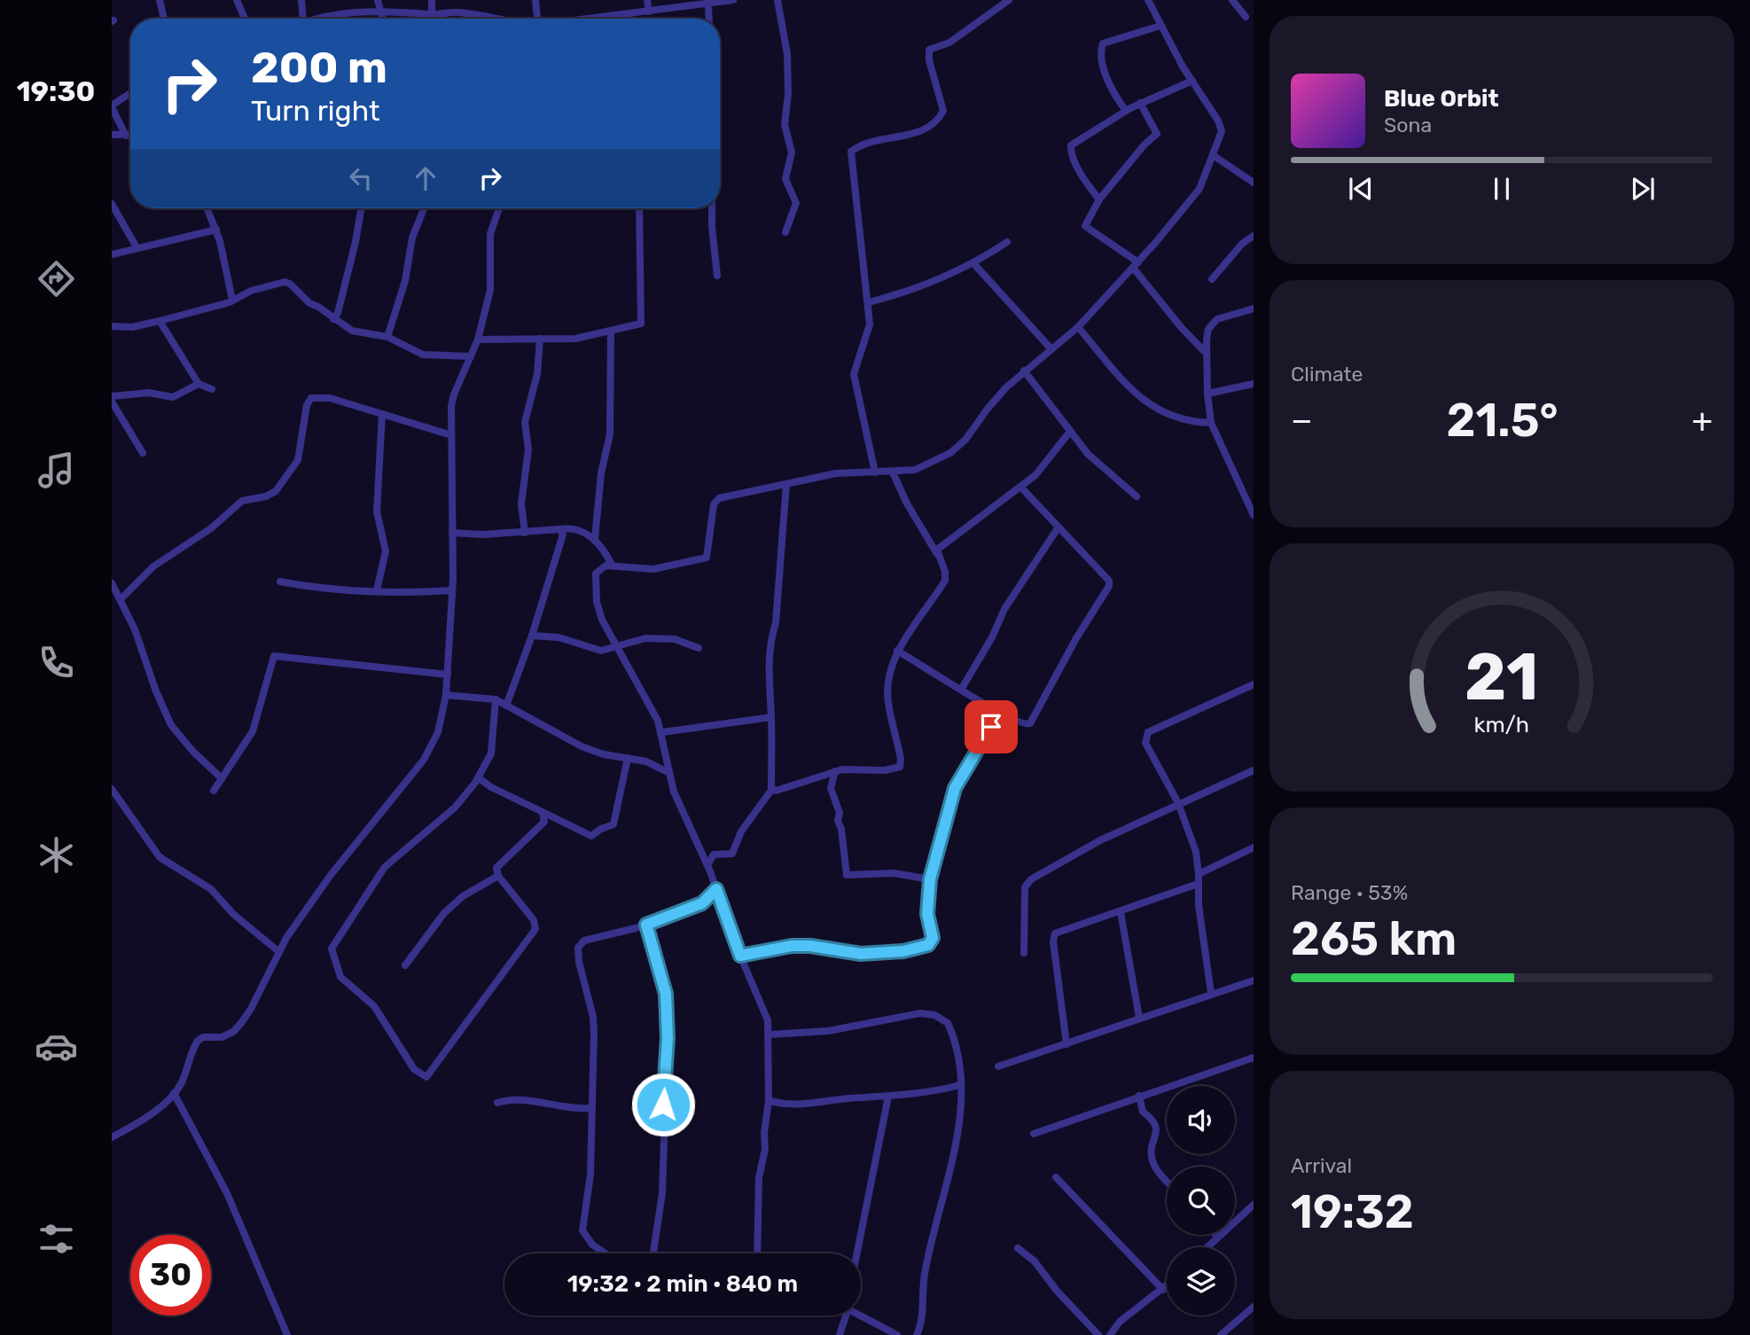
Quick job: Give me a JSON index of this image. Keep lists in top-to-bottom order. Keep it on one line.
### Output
{"page":{"tabs":"19:30","turn":["200 m","Turn right"],"song":["Blue Orbit","Sona"],"tile":["Climate",["Range · 53%","265 km"],["Arrival","19:32"]],"heat":["−","21.5°","+"],"limit":"30","trip":"19:32 · 2 min · 840 m","gauge":["21","km/h"]}}
